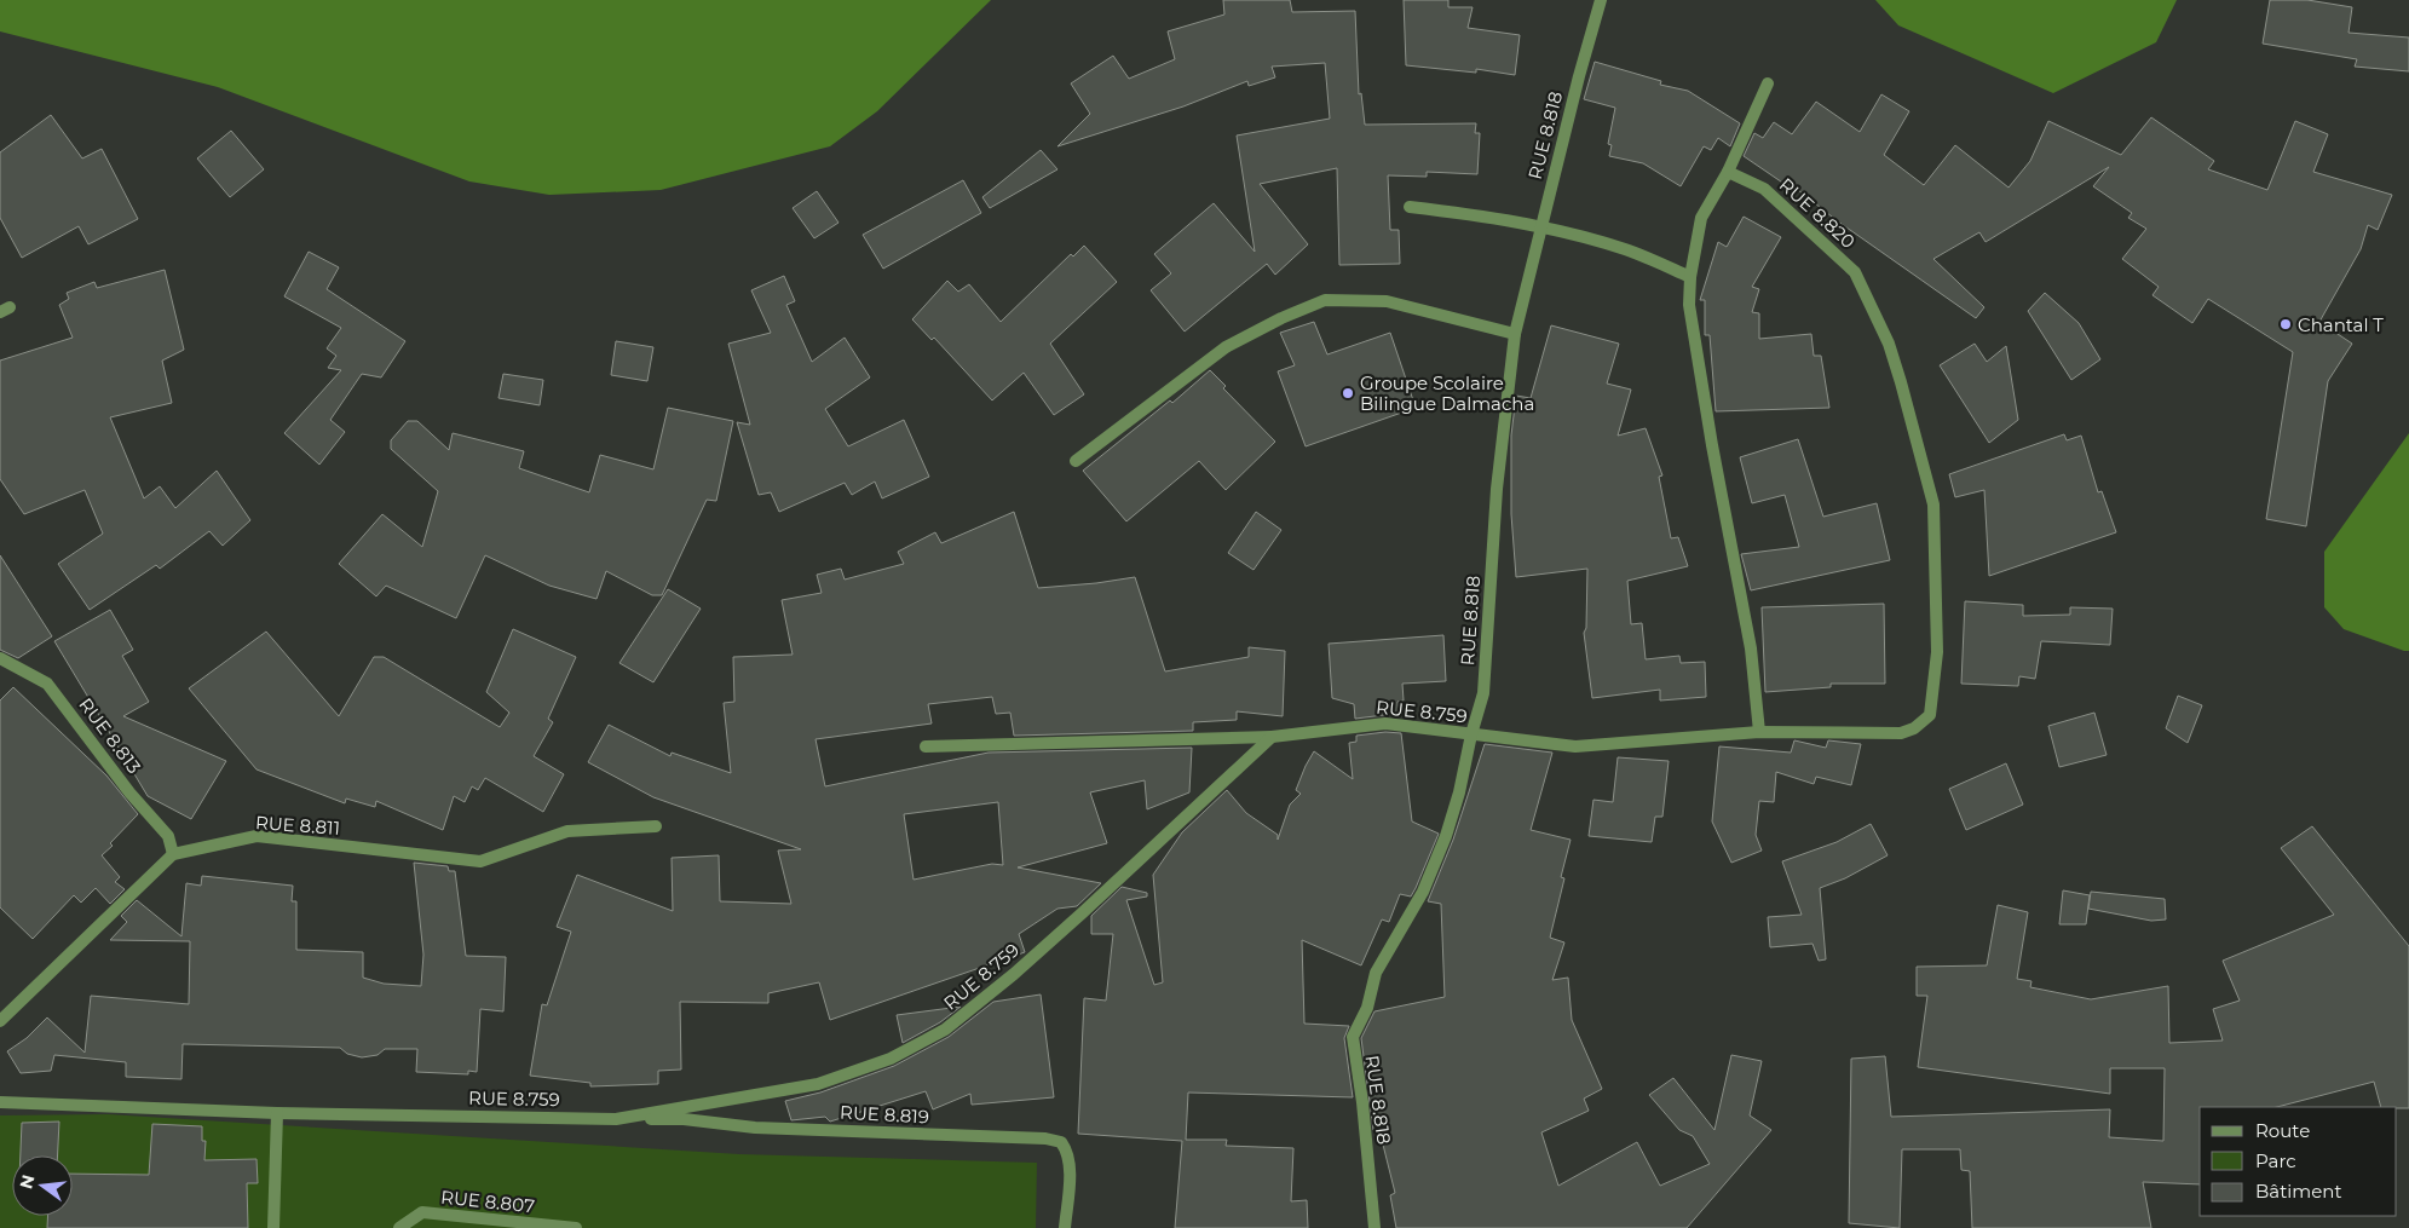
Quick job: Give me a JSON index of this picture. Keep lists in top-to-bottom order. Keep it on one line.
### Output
{"streets":{"street":["RUE 8.818","RUE 8.820","RUE 8.759","RUE 8.813","RUE 8.811","RUE 8.819","RUE 8.807"]},"crossings":[["RUE 8.818","RUE 8.759"],["RUE 8.820","RUE 8.759"],["RUE 8.759","RUE 8.819"],["RUE 8.813","RUE 8.811"]],"places":["Chantal T","Groupe Scolaire Bilingue Dalmacha"],"legend":["Route","Parc","Bâtiment"],"north":"left"}
